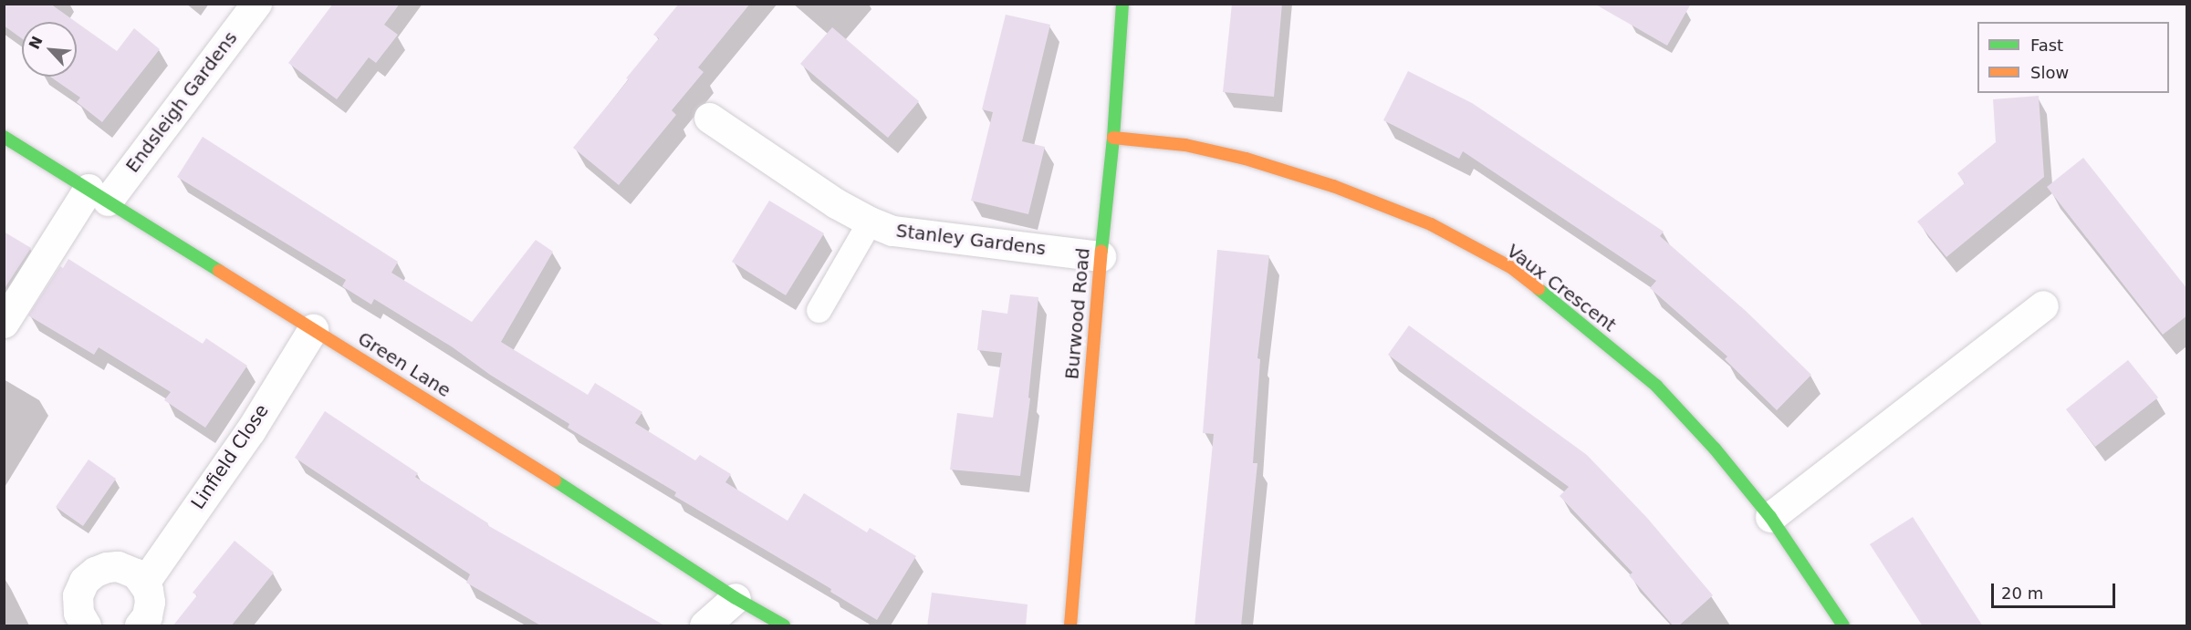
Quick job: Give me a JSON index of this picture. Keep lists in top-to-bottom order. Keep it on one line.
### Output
{"streets":{"street":["Endsleigh Gardens","Stanley Gardens","Vaux Crescent","Burwood Road","Green Lane","Linfield Close"]},"crossings":[["Endsleigh Gardens","Green Lane"],["Stanley Gardens","Burwood Road"],["Vaux Crescent","Burwood Road"],["Green Lane","Linfield Close"]],"legend":["Fast","Slow"],"scale_bar":"20 m","north":"top left"}
